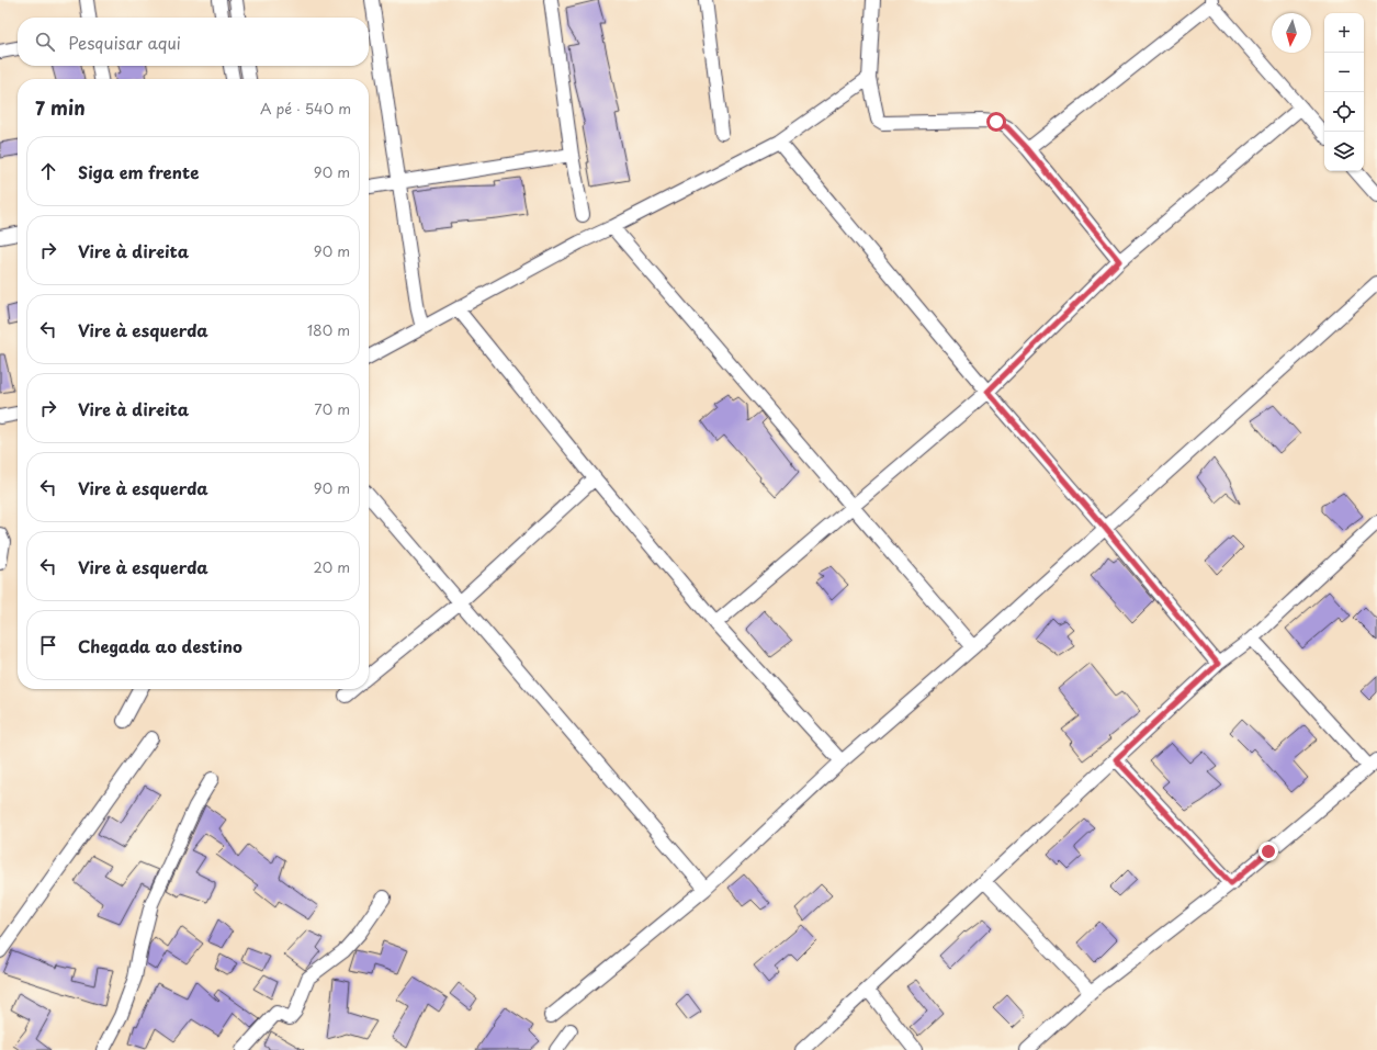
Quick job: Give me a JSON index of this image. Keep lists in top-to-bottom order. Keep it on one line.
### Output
{"north":"bottom","page":{"map_buttons":["+","−"],"search":"Pesquisar aqui","heading":["7 min","A pé · 540 m"],"list":[["Siga em frente","90 m"],["Vire à direita","90 m"],["Vire à esquerda","180 m"],["Vire à direita","70 m"],["Vire à esquerda","90 m"],["Vire à esquerda","20 m"],"Chegada ao destino"]}}
